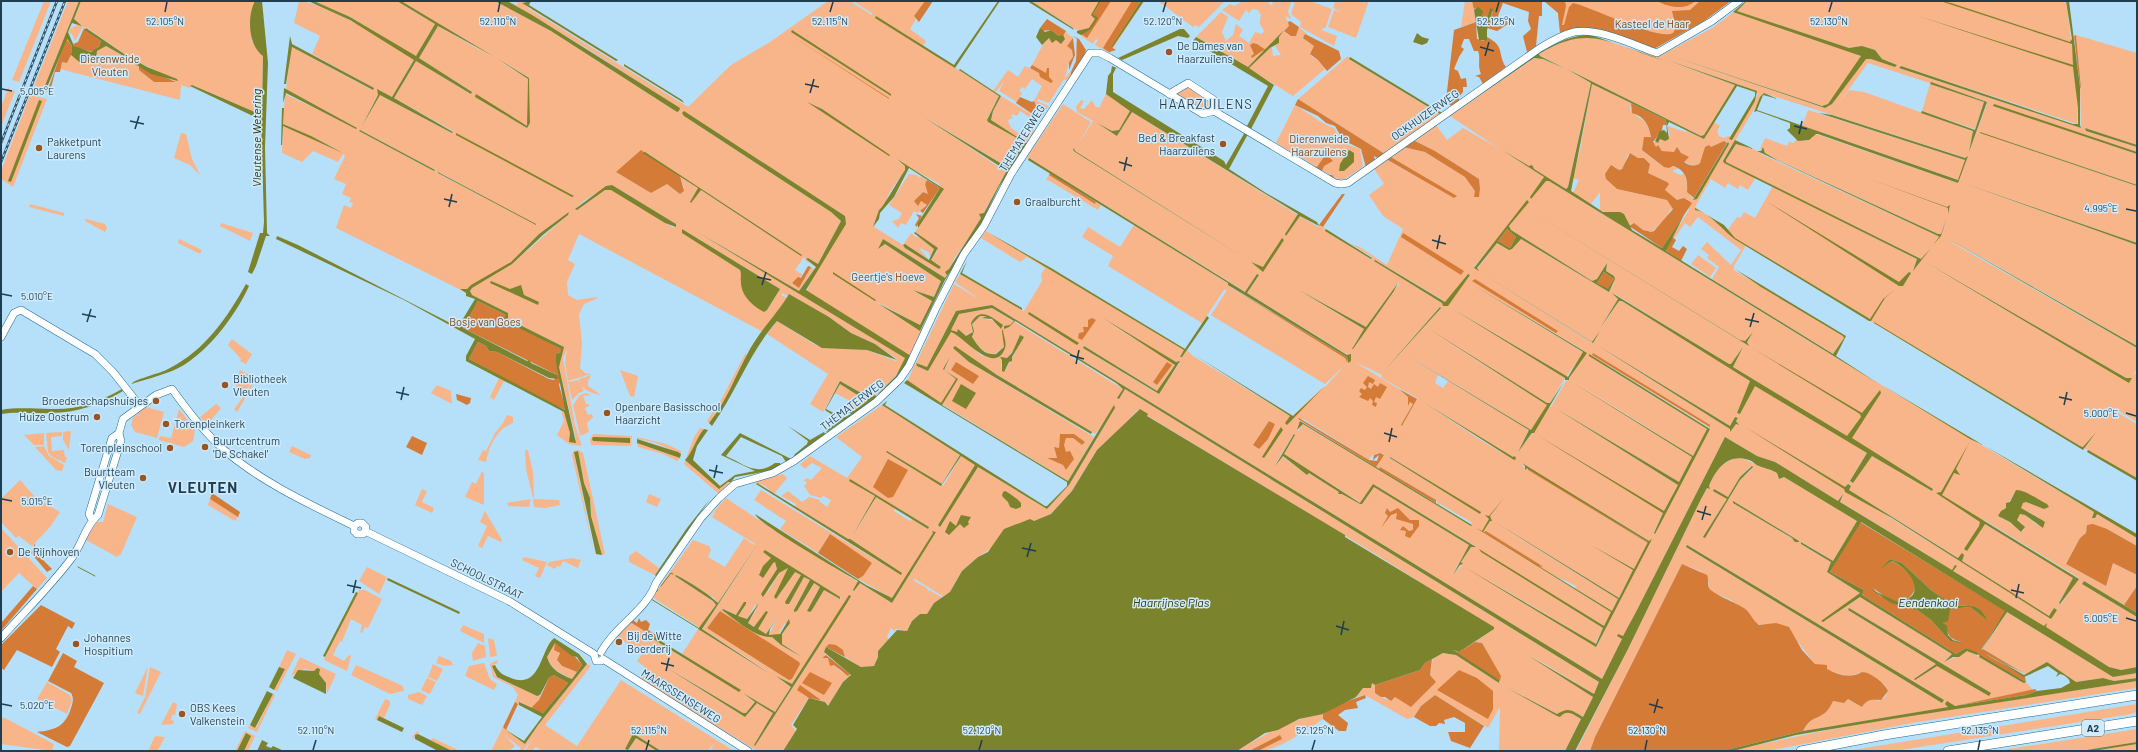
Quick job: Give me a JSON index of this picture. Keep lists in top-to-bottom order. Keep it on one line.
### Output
{"streets":{"highway":["A2"],"street":["OCKHUIZERWEG","THEMATERWEG","SCHOOLSTRAAT","MAARSSENSEWEG"]},"crossings":[["THEMATERWEG","SCHOOLSTRAAT"],["THEMATERWEG","MAARSSENSEWEG"],["SCHOOLSTRAAT","MAARSSENSEWEG"]],"districts":["HAARZUILENS","VLEUTEN"],"water":["Vleutense Wetering","Haarrijnse Plas","Eendenkooi"],"parks":["Kasteel de Haar","Dierenweide Vleuten","Dierenweide Haarzuilens","Geertje's Hoeve","Bosje van Goes"],"places":["De Dames van Haarzuilens","Bed & Breakfast Haarzuilens","Pakketpunt Laurens","Graalburcht","Bibliotheek Vleuten","Broederschapshuisjes","Openbare Basisschool Haarzicht","Huize Oostrum","Torenpleinkerk","Buurtcentrum 'De Schakel'","Torenpleinschool","Buurtteam Vleuten","De Rijnhoven","Bij de Witte Boerderij","Johannes Hospitium","OBS Kees Valkenstein"],"coordinates":["52.115°N","52.125°N","52.105°N","52.110°N","52.120°N","52.130°N","5.005°E","4.995°E","5.010°E","5.000°E","5.015°E","5.020°E","52.135°N"]}
